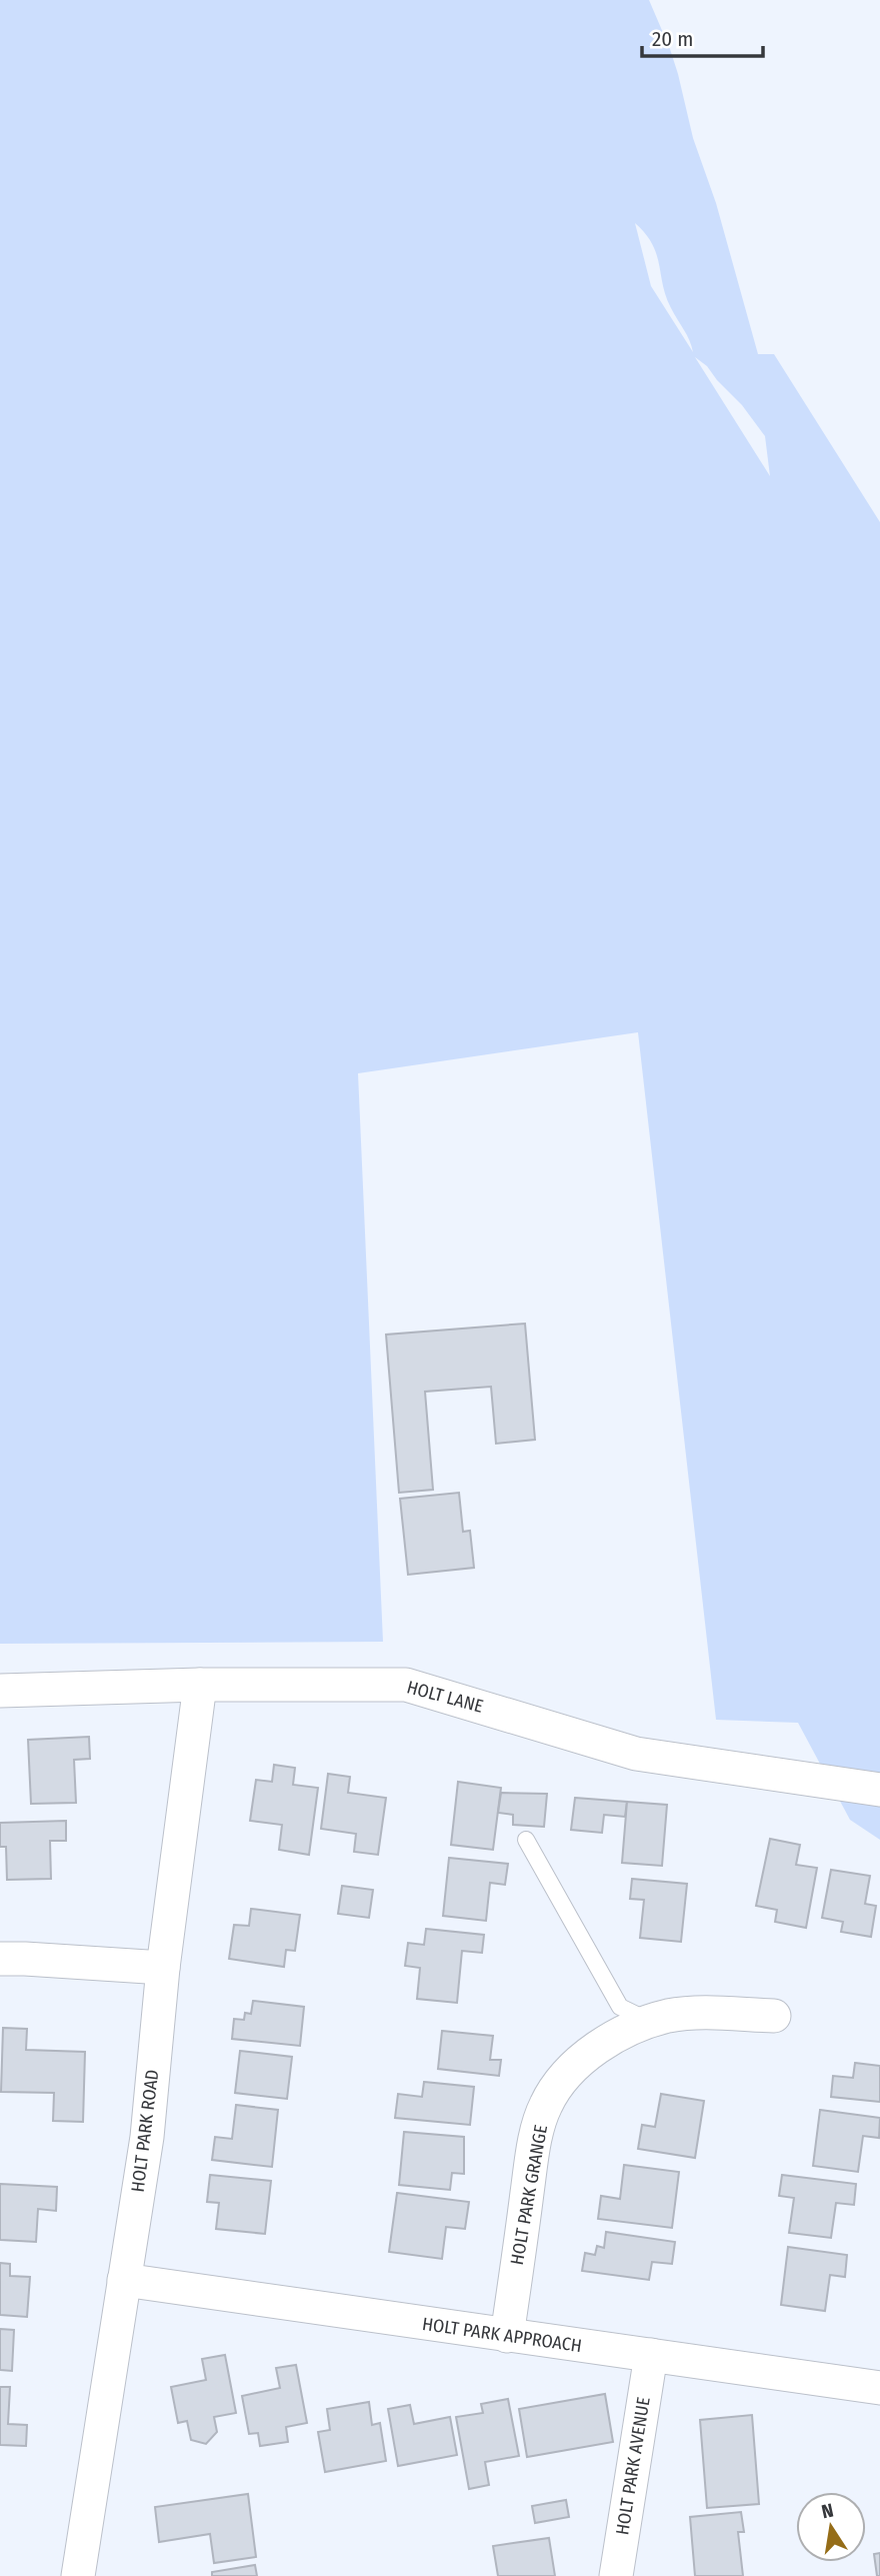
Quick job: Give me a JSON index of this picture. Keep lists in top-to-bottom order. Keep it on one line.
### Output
{"streets":{"street":["HOLT LANE","HOLT PARK ROAD","HOLT PARK GRANGE","HOLT PARK APPROACH","HOLT PARK AVENUE"]},"crossings":[["HOLT LANE","HOLT PARK ROAD"],["HOLT PARK ROAD","HOLT PARK APPROACH"],["HOLT PARK GRANGE","HOLT PARK APPROACH"],["HOLT PARK APPROACH","HOLT PARK AVENUE"]],"scale_bar":"20 m","north":"top"}
